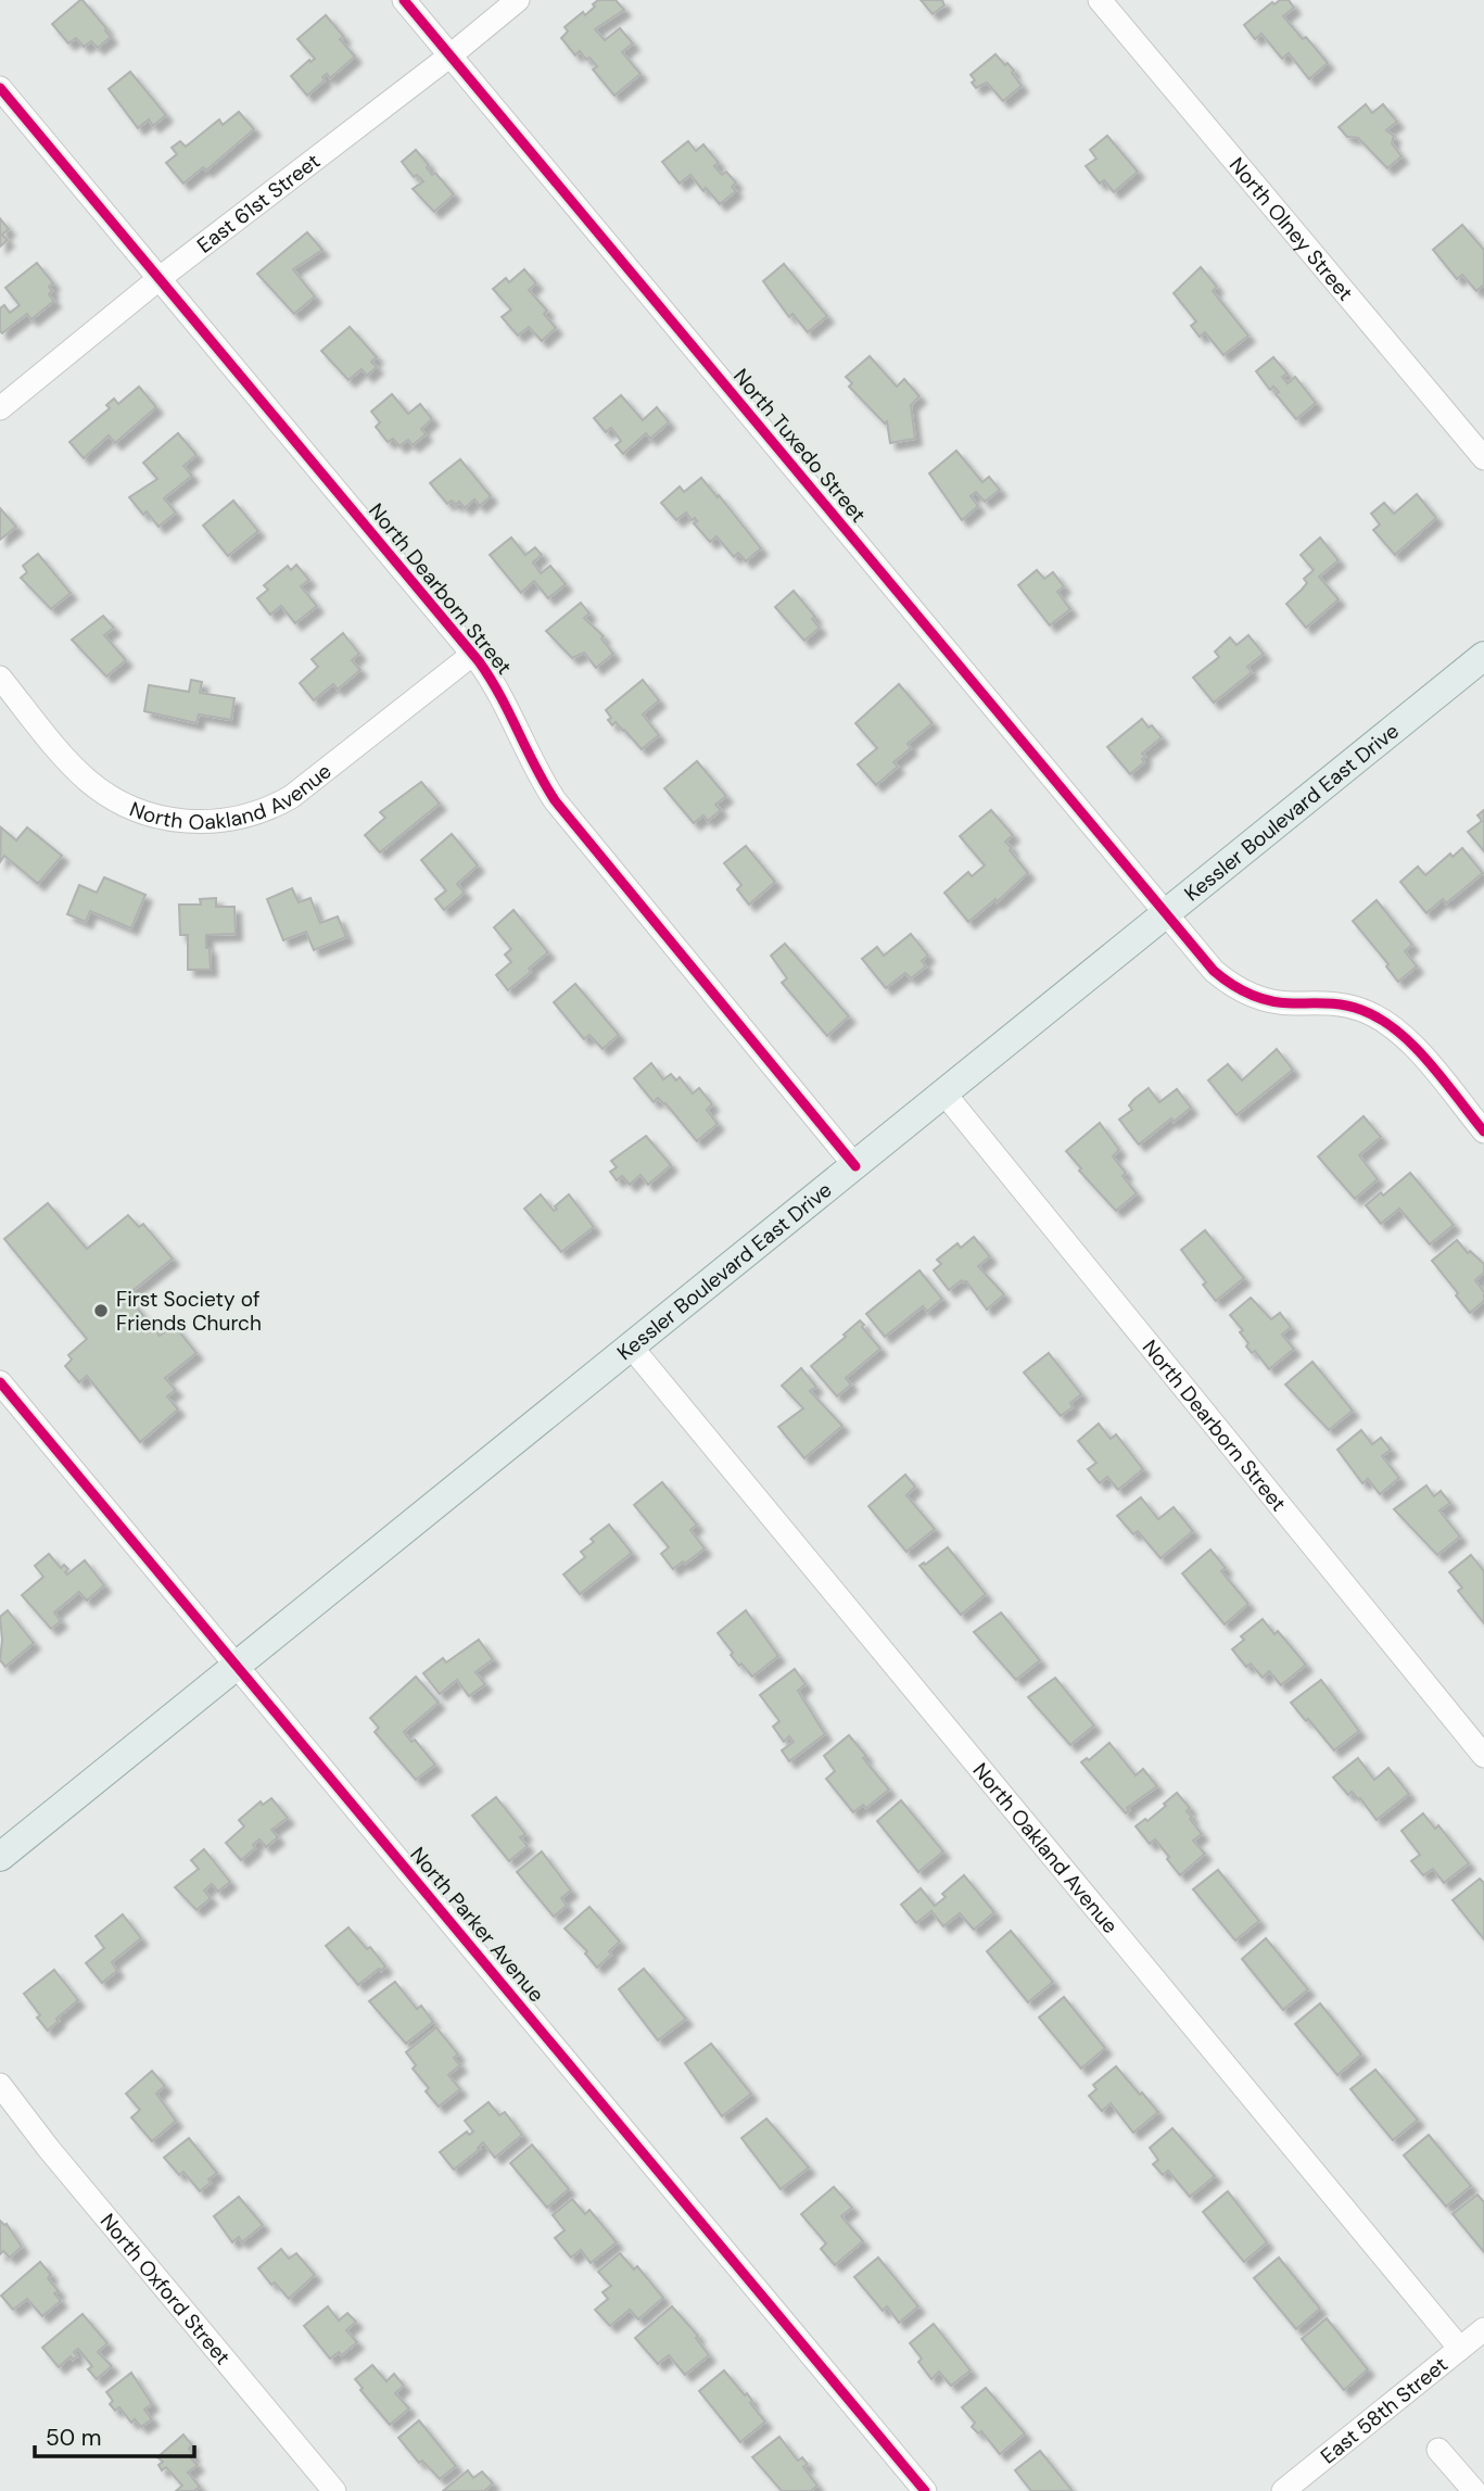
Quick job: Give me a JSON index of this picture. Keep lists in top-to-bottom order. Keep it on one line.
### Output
{"streets":{"main road":["Kessler Boulevard East Drive"],"street":["East 61st Street","North Olney Street","North Tuxedo Street","North Dearborn Street","North Oakland Avenue","North Parker Avenue","North Oxford Street","East 58th Street"]},"crossings":[["East 61st Street","North Tuxedo Street"],["East 61st Street","North Dearborn Street"],["North Tuxedo Street","Kessler Boulevard East Drive"],["North Dearborn Street","North Oakland Avenue"],["North Dearborn Street","Kessler Boulevard East Drive"],["North Oakland Avenue","Kessler Boulevard East Drive"],["North Oakland Avenue","East 58th Street"],["Kessler Boulevard East Drive","North Parker Avenue"]],"places":["First Society of Friends Church"],"scale_bar":"50 m"}
